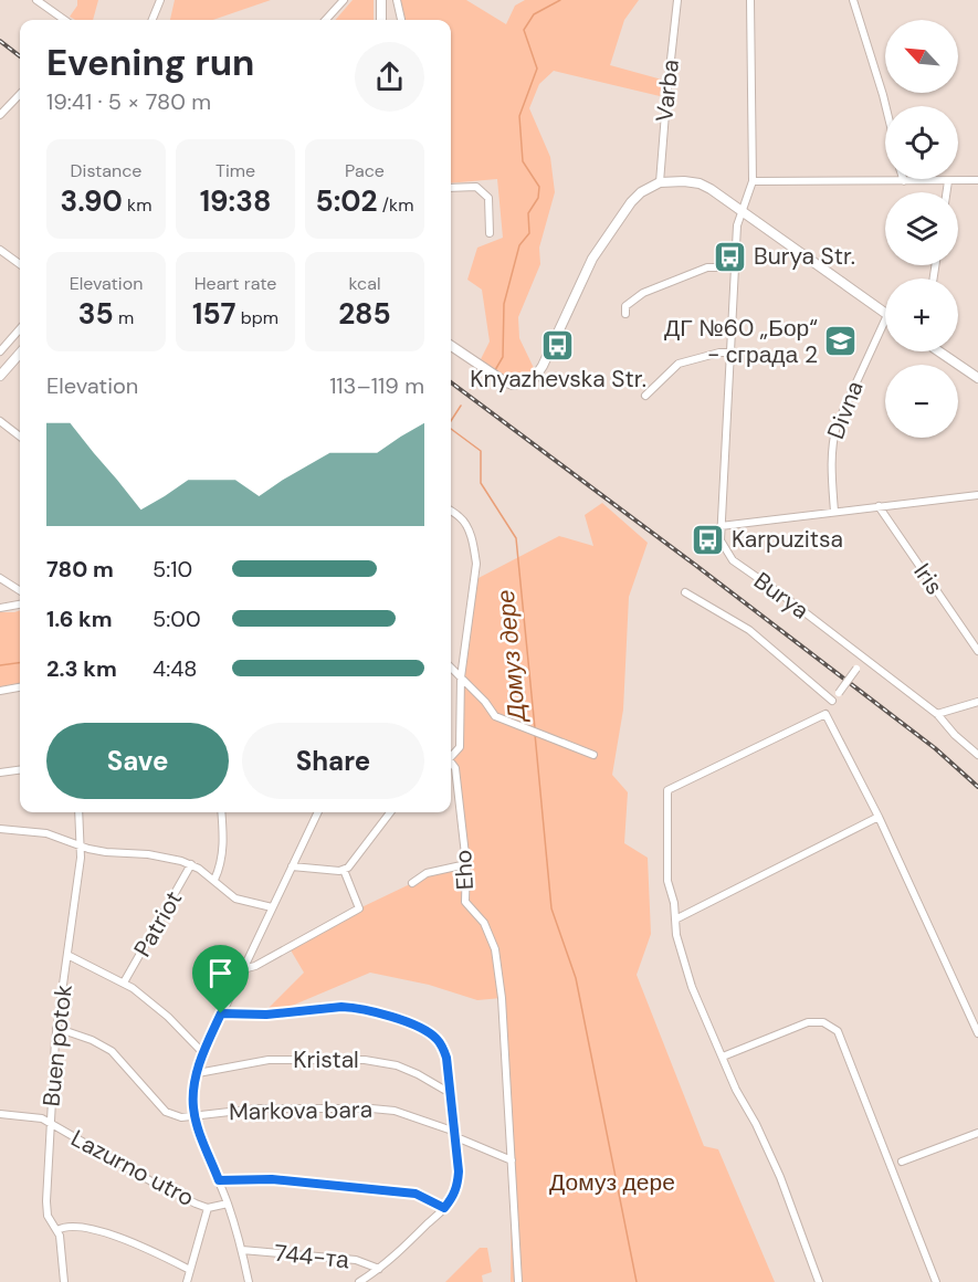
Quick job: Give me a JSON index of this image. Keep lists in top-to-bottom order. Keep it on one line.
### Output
{"streets":{"street":["Varba","Divna","Iris","Burya","Eho","Patriot","Buen potok","Kristal","Markova bara","Lazurno utro","744-та"]},"crossings":[["Eho","Markova bara"],["Buen potok","Markova bara"],["Buen potok","Lazurno utro"]],"water":["Домуз дере"],"parks":["Домуз дере"],"places":{"bus stop":["Burya Str.","Knyazhevska Str.","Karpuzitsa"],"school or university":["ДГ №60 „Бор“ - сграда 2"]},"north":"top left","page":{"map_buttons":["+","−"],"heading":["Evening run","19:41 · 5 × 780 m"],"stats":[["Distance","3.90 km"],["Time","19:38"],["Pace","5:02 /km"],["Elevation","35 m"],["Heart rate","157 bpm"],["kcal","285"]],"chart":["Elevation","113–119 m"],"list":[{"name":"780 m","note":"5:10"},{"name":"1.6 km","note":"5:00"},{"name":"2.3 km","note":"4:48"}],"buttons":["Save","Share"]}}
